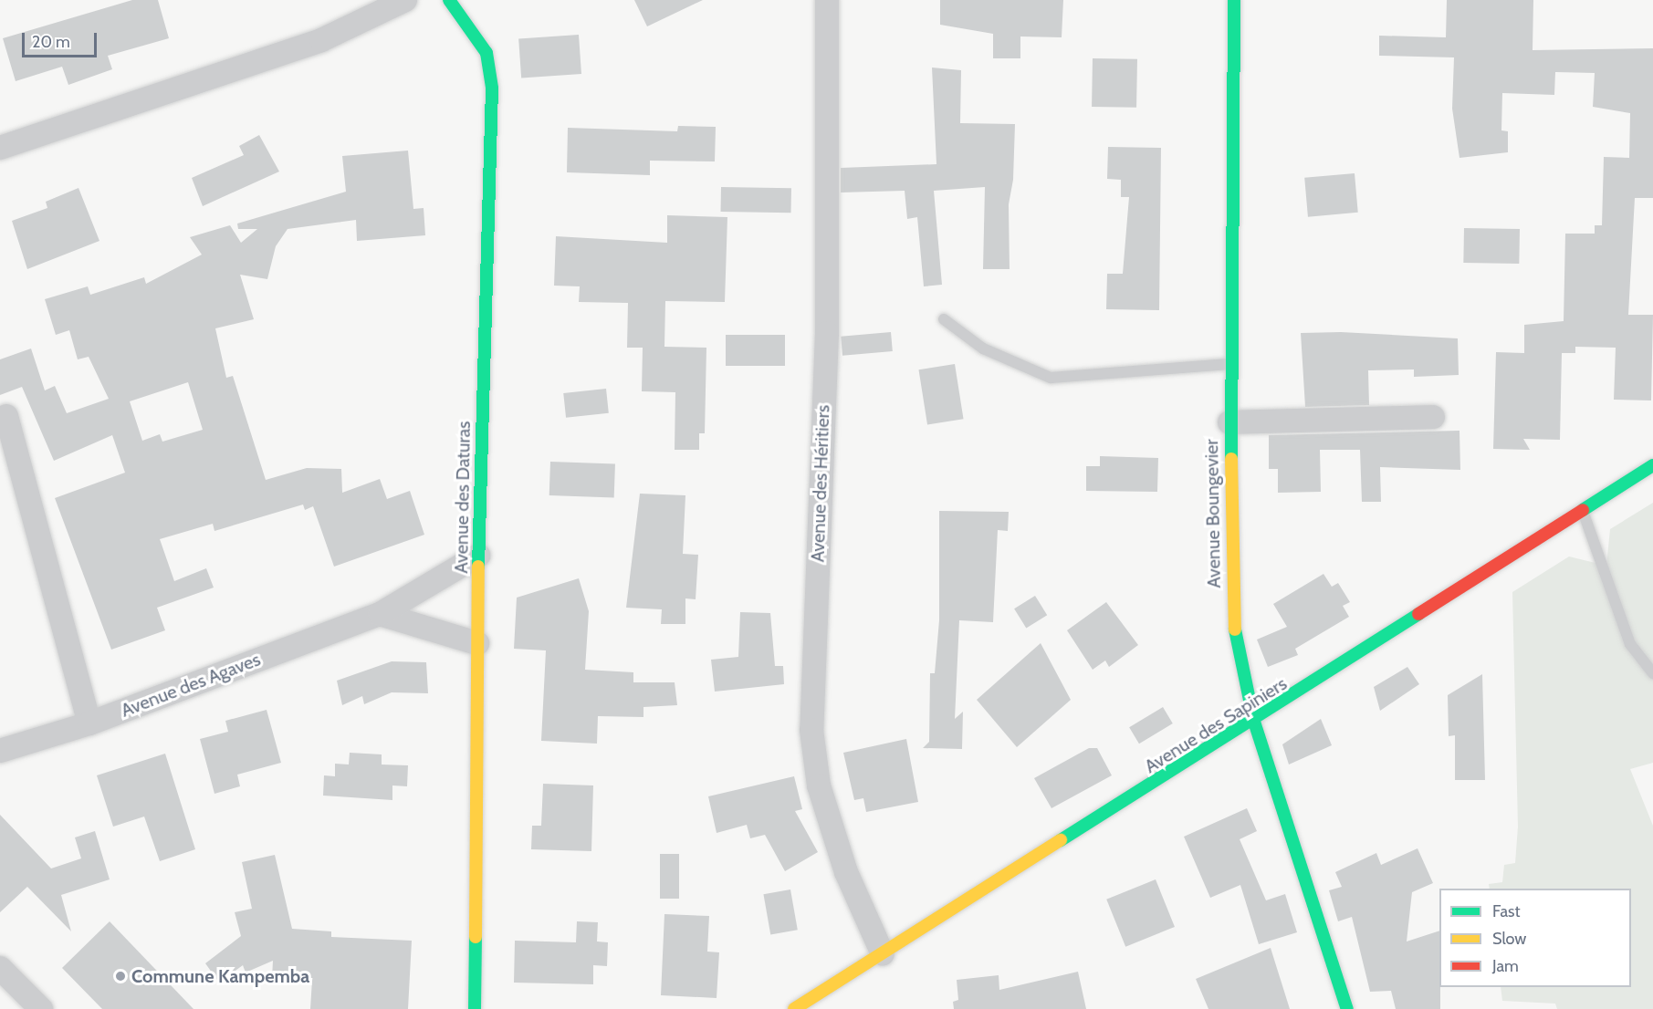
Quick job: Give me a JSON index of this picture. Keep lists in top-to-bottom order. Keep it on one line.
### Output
{"streets":{"street":["Avenue des Héritiers","Avenue des Daturas","Avenue Boungevier","Avenue des Agaves","Avenue des Sapiniers"]},"crossings":[["Avenue des Héritiers","Avenue des Sapiniers"],["Avenue des Daturas","Avenue des Agaves"],["Avenue Boungevier","Avenue des Sapiniers"]],"places":["Commune Kampemba"],"legend":["Fast","Slow","Jam"],"scale_bar":"20 m"}
